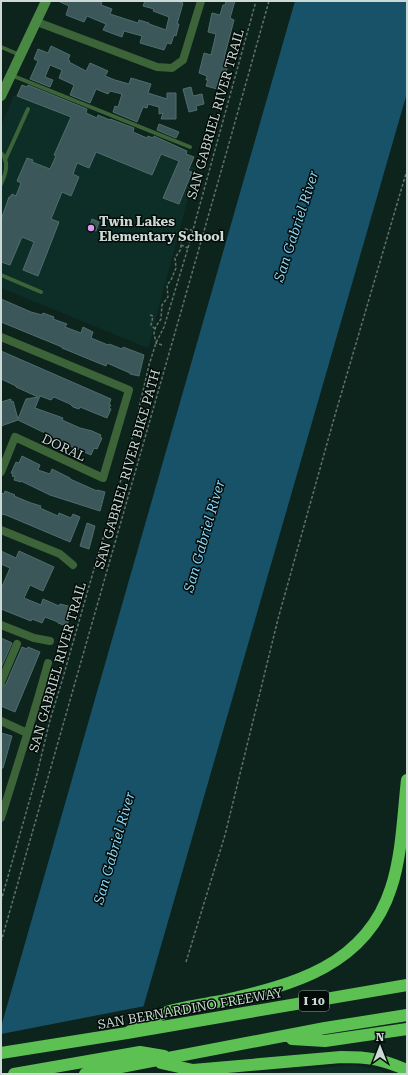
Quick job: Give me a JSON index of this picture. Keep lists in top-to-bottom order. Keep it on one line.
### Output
{"streets":{"highway":["I 10","SAN BERNARDINO FREEWAY"],"street":["DORAL"],"path":["SAN GABRIEL RIVER TRAIL","SAN GABRIEL RIVER BIKE PATH"]},"water":["San Gabriel River"],"places":["Twin Lakes Elementary School"],"north":"top"}
